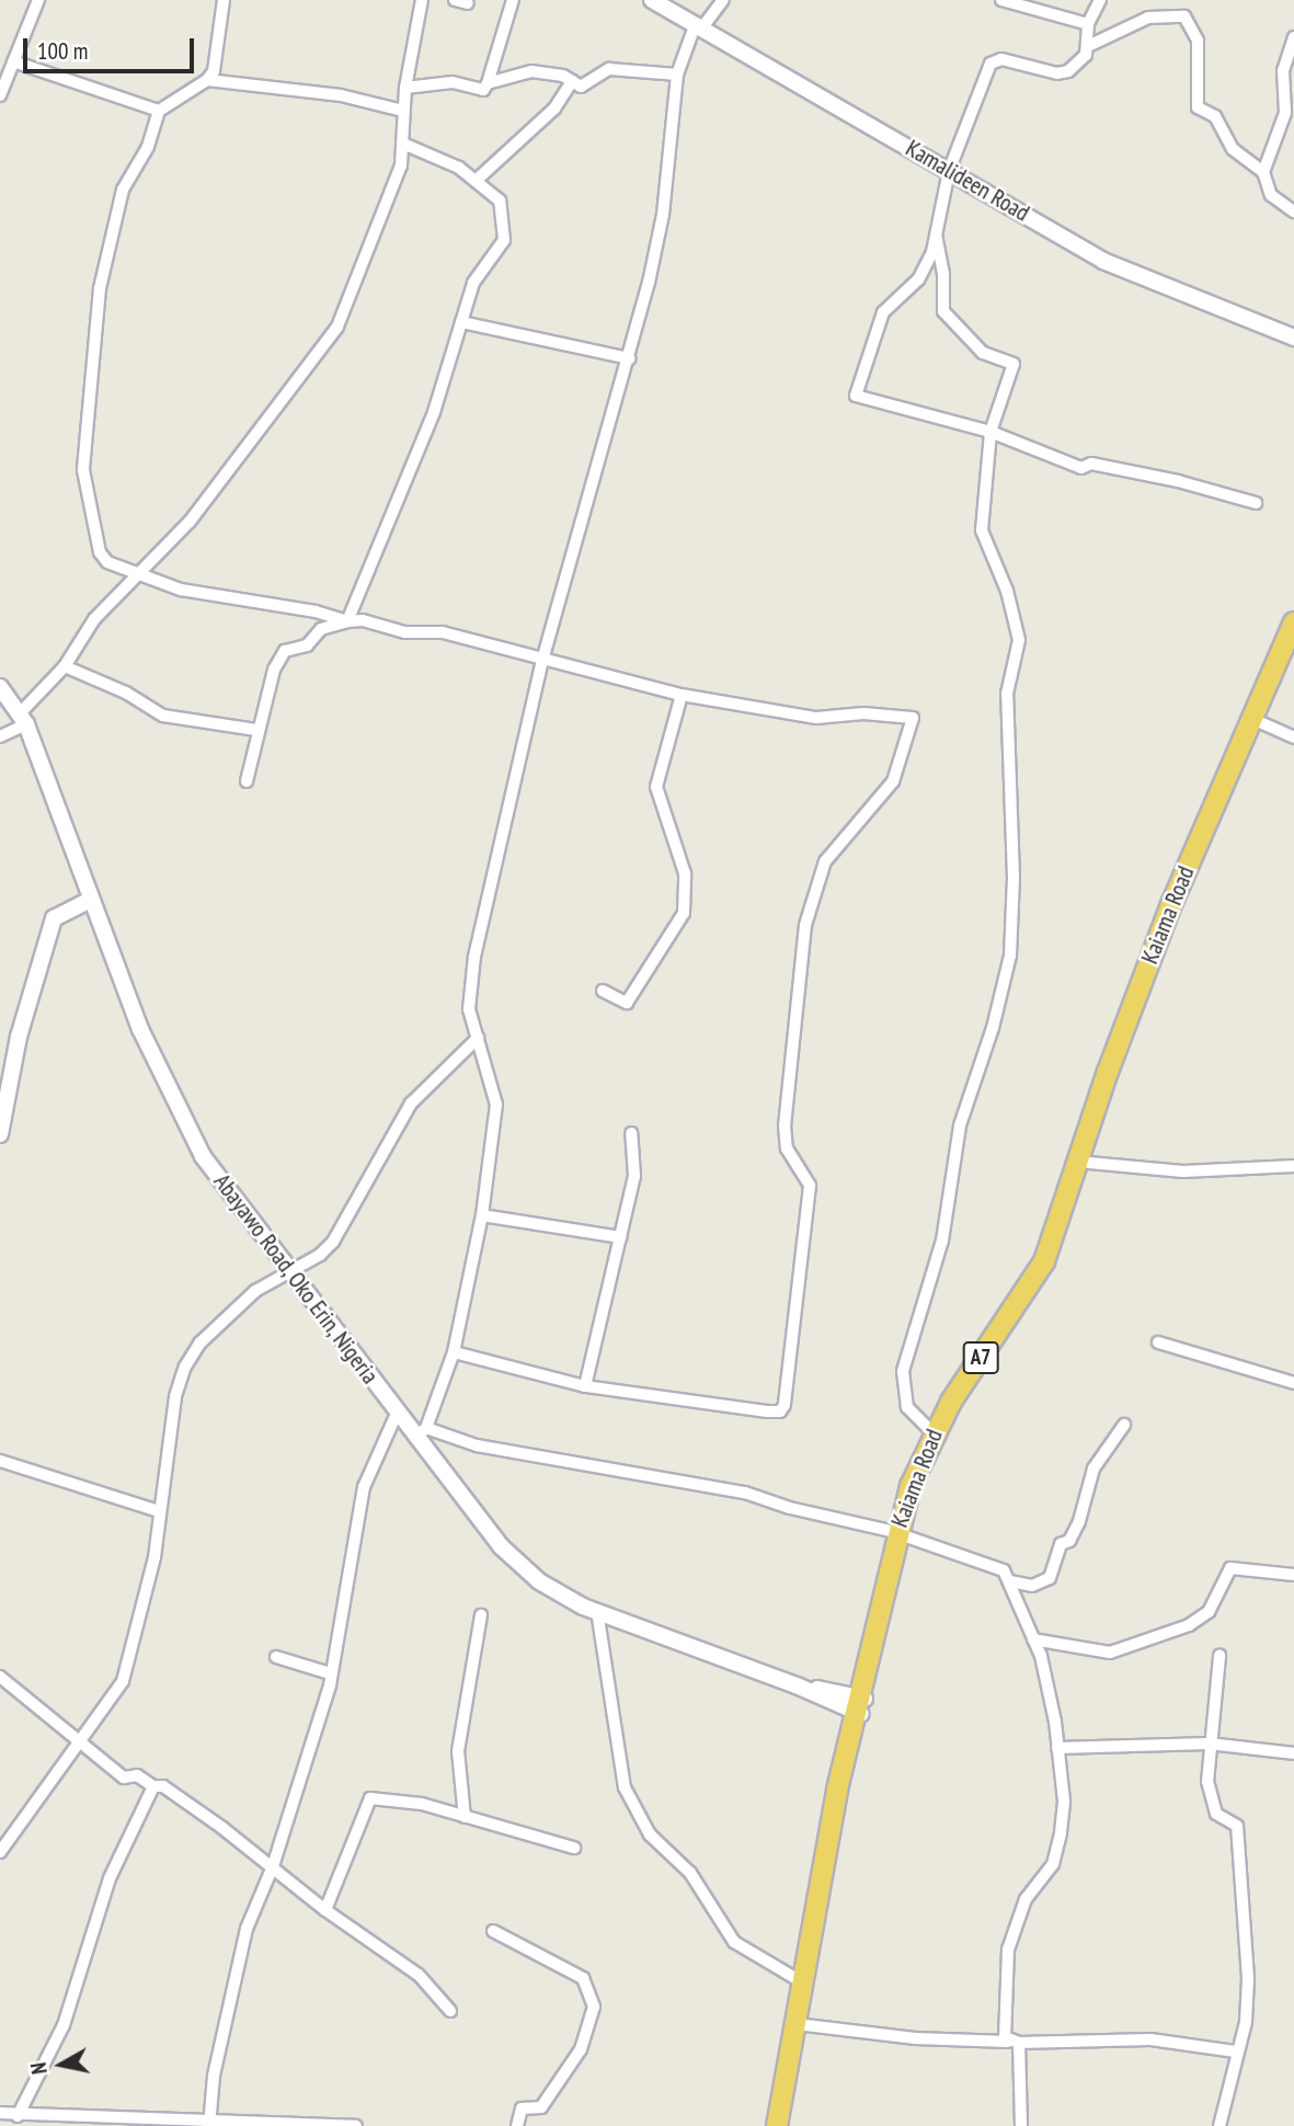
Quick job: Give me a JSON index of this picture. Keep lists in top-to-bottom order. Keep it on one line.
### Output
{"streets":{"highway":["Kaiama Road","A7"],"street":["Kamalideen Road","Abayawo Road, Oko Erin, Nigeria"]},"crossings":[["Kaiama Road","Abayawo Road, Oko Erin, Nigeria"]],"scale_bar":"100 m","north":"left"}
